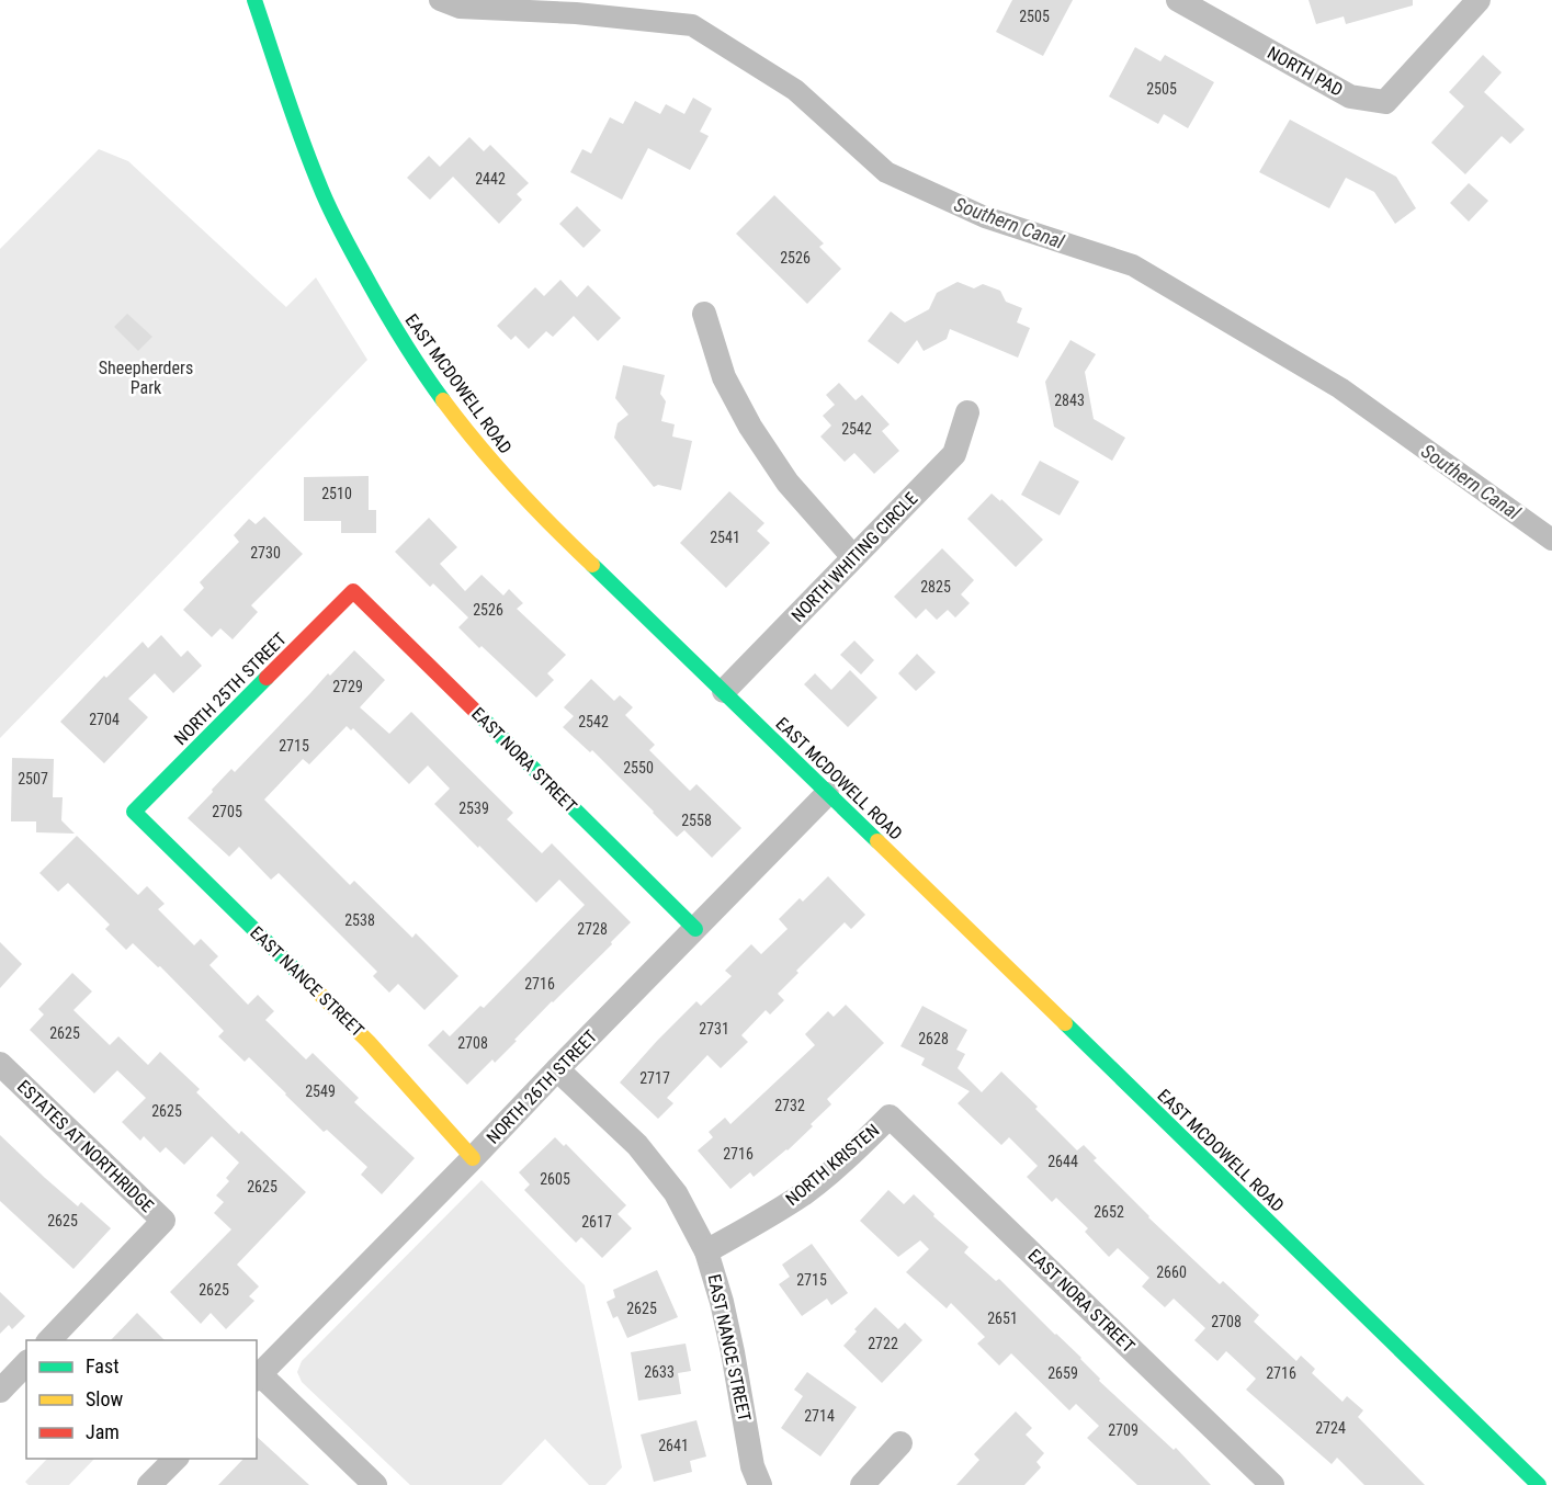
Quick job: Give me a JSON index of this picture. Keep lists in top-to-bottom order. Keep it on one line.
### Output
{"streets":{"main road":["EAST MCDOWELL ROAD","NORTH 25TH STREET","EAST NORA STREET","EAST NANCE STREET"],"street":["NORTH PAD","NORTH WHITING CIRCLE","NORTH 26TH STREET","ESTATES AT NORTHRIDGE","NORTH KRISTEN"]},"crossings":[["EAST MCDOWELL ROAD","NORTH WHITING CIRCLE"],["EAST MCDOWELL ROAD","NORTH 26TH STREET"],["NORTH 25TH STREET","EAST NORA STREET"],["NORTH 25TH STREET","EAST NANCE STREET"],["EAST NORA STREET","NORTH 26TH STREET"],["EAST NORA STREET","NORTH KRISTEN"],["EAST NANCE STREET","NORTH 26TH STREET"],["EAST NANCE STREET","NORTH KRISTEN"]],"water":["Southern Canal"],"parks":["Sheepherders Park"],"house_numbers":["2505","2505","2442","2526","2843","2542","2510","2541","2730","2825","2526","2729","2704","2542","2715","2550","2507","2539","2705","2558","2538","2728","2716","2731","2625","2628","2708","2717","2549","2732","2625","2716","2644","2605","2625","2652","2625","2617","2660","2715","2625","2625","2651","2708","2722","2633","2659","2716","2714","2724","2709","2641"],"legend":["Fast","Slow","Jam"]}
